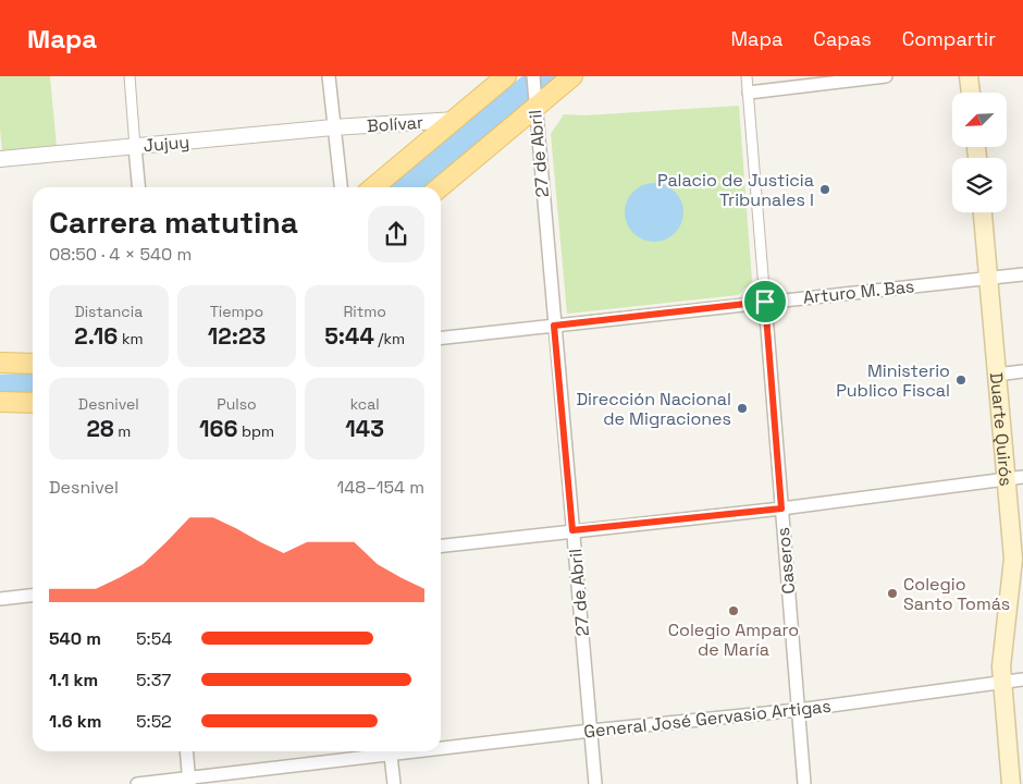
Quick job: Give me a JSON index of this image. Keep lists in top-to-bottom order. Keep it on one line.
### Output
{"streets":{"main road":["Duarte Quirós"],"street":["Bolívar","Jujuy","27 de Abril","Arturo M. Bas","Caseros","General José Gervasio Artigas"]},"crossings":[["Bolívar","Jujuy"],["27 de Abril","Arturo M. Bas"],["27 de Abril","General José Gervasio Artigas"],["Arturo M. Bas","Duarte Quirós"],["Arturo M. Bas","Caseros"],["Duarte Quirós","General José Gervasio Artigas"],["Caseros","General José Gervasio Artigas"]],"places":["Palacio de Justicia Tribunales I","Ministerio Publico Fiscal","Dirección Nacional de Migraciones","Colegio Santo Tomás","Colegio Amparo de María"],"north":"bottom left","page":{"header":"Mapa","nav":["Mapa","Capas","Compartir"],"heading":["Carrera matutina","08:50 · 4 × 540 m"],"stats":[["Distancia","2.16 km"],["Tiempo","12:23"],["Ritmo","5:44 /km"],["Desnivel","28 m"],["Pulso","166 bpm"],["kcal","143"]],"chart":["Desnivel","148–154 m"],"list":[{"name":"540 m","note":"5:54"},{"name":"1.1 km","note":"5:37"},{"name":"1.6 km","note":"5:52"}]}}
